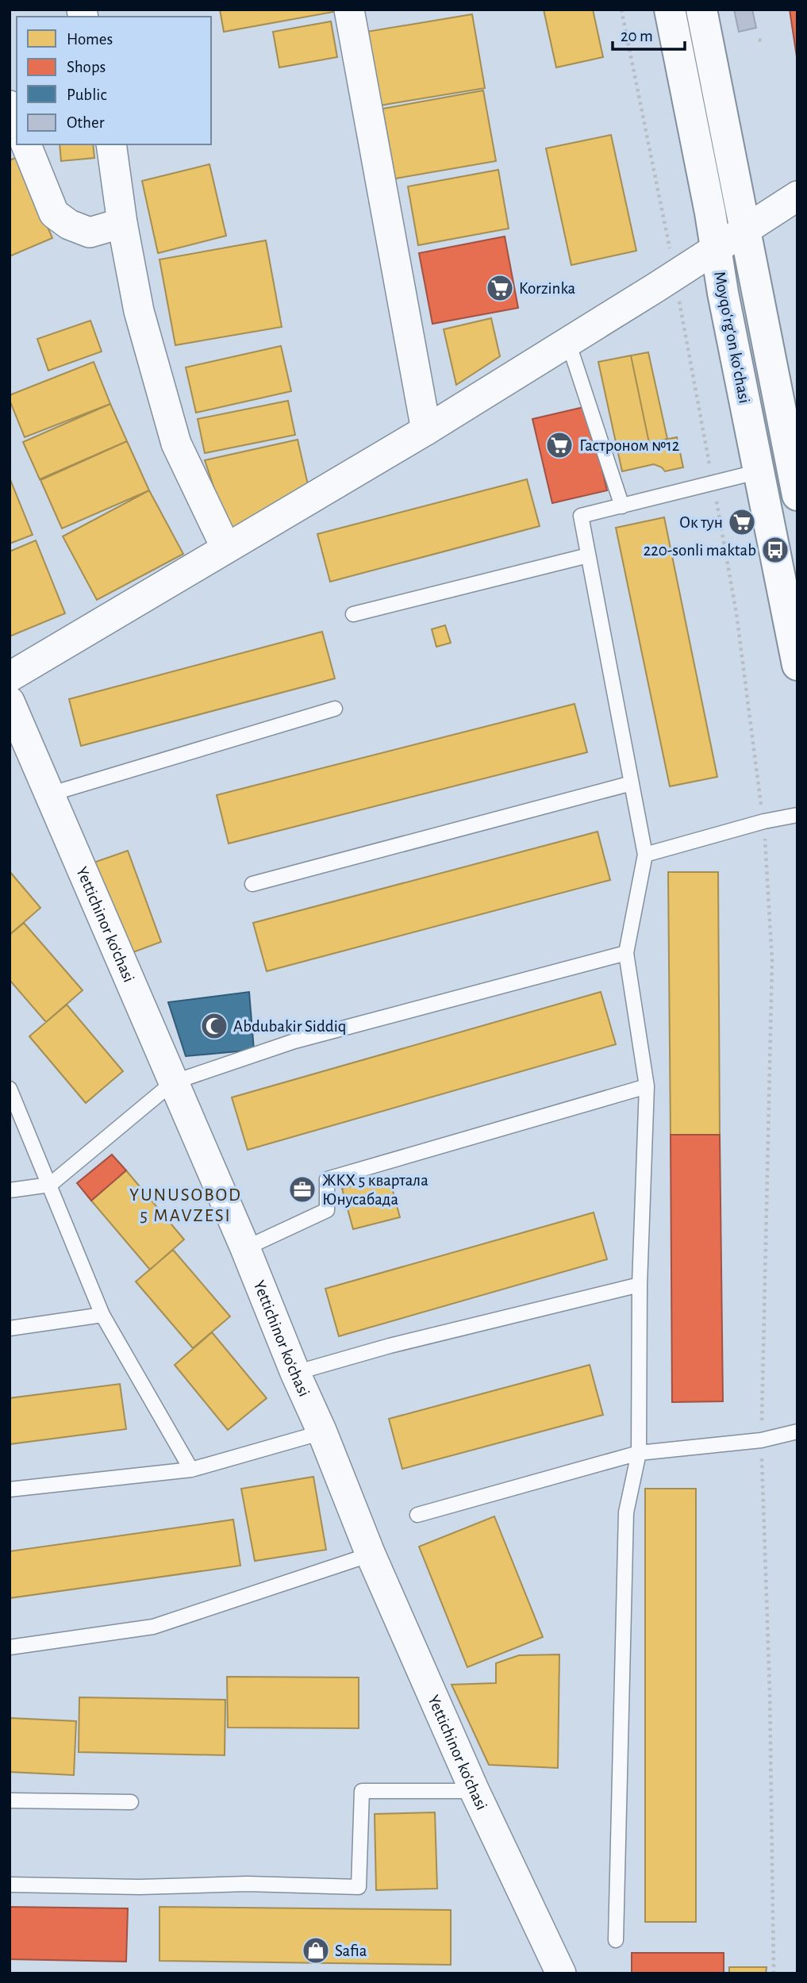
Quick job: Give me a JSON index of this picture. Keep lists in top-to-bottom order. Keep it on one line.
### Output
{"streets":{"main road":["Moyqoʻrgʻon koʻchasi"],"street":["Yettichinor ko‘chasi"]},"districts":["YUNUSOBOD 5 MAVZESI"],"places":{"supermarket":["Korzinka","Гастроном №12","Ок тун"],"bus stop":["220-sonli maktab"],"mosque":["Abdubakir Siddiq"],"office":["ЖКХ 5 квартала Юнусабада"],"shop":["Safia"]},"legend":["Homes","Shops","Public","Other"],"scale_bar":"20 m"}
